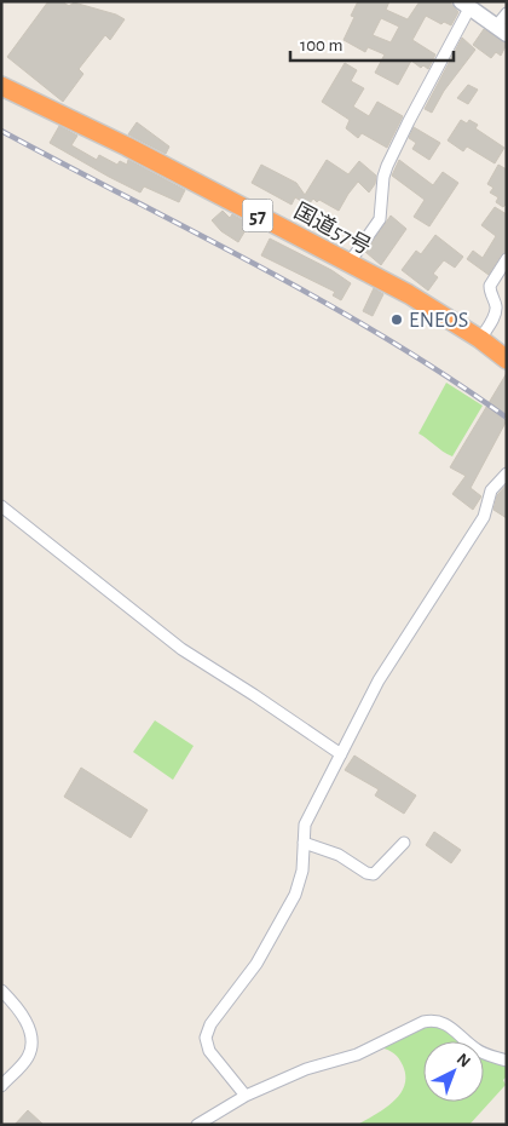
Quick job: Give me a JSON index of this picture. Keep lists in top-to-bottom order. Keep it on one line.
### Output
{"streets":{"highway":["57","国道57号"]},"places":["ENEOS"],"scale_bar":"100 m","north":"top right"}
